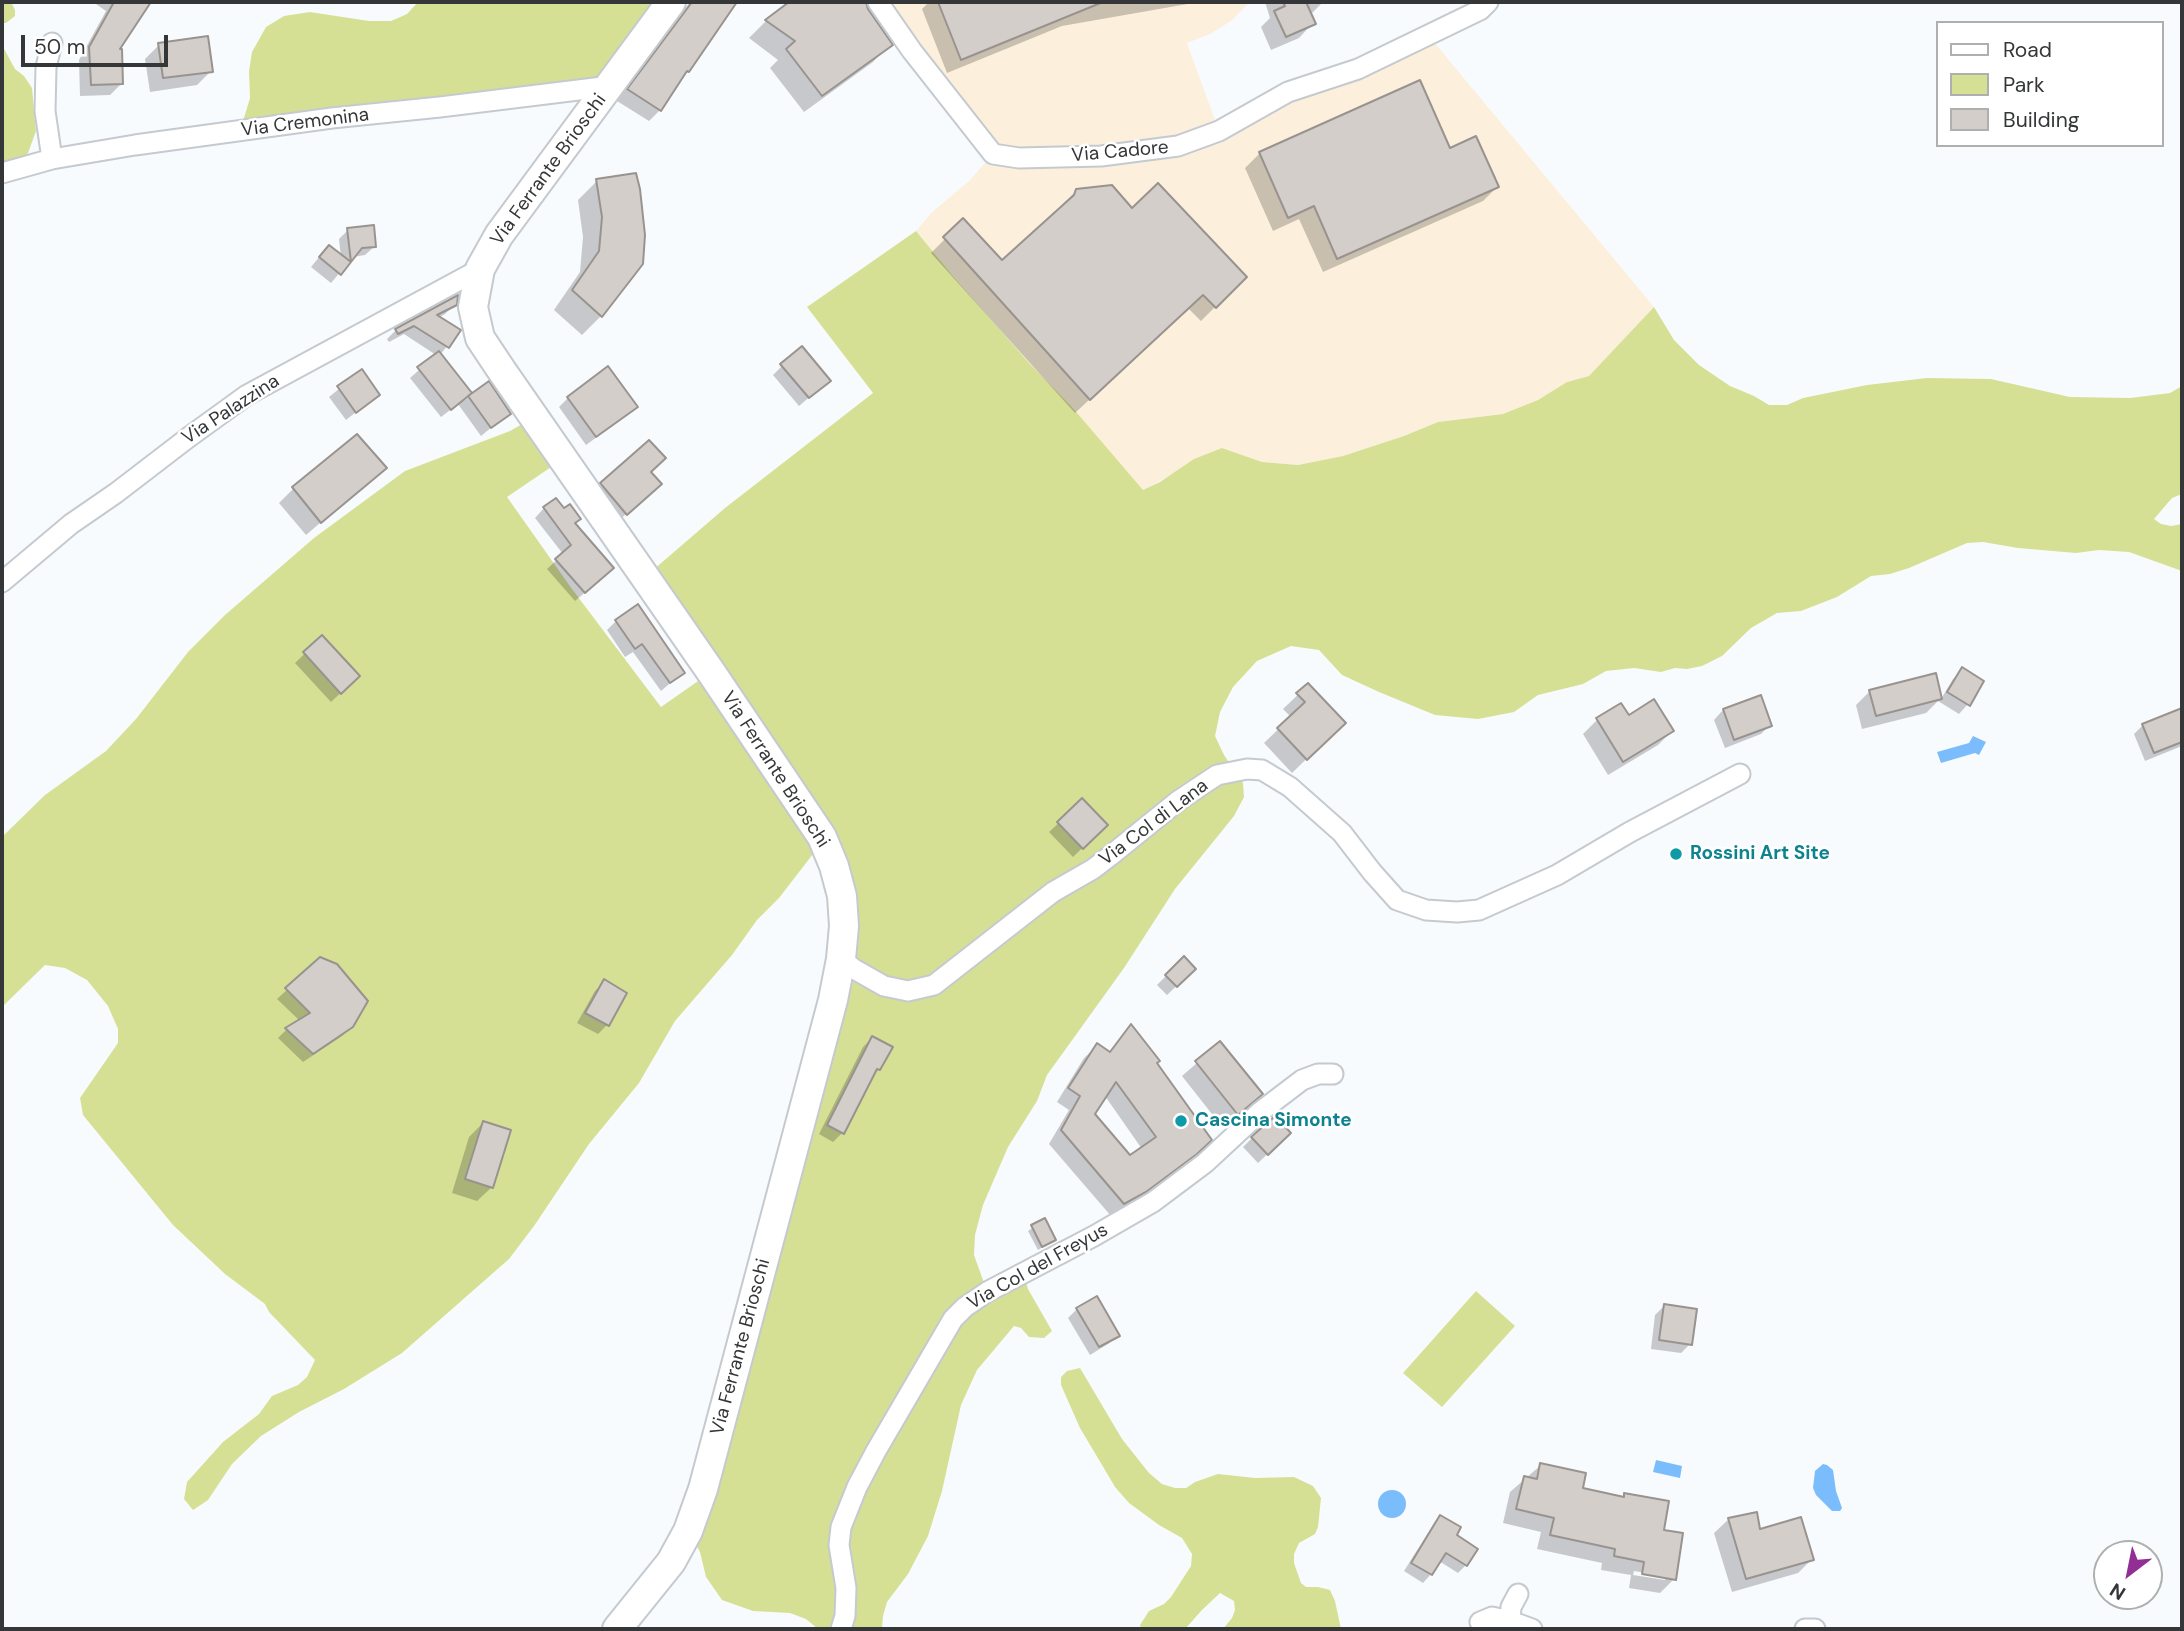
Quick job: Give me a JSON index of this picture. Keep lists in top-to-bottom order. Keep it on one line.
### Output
{"streets":{"street":["Via Cremonina","Via Cadore","Via Ferrante Brioschi","Via Palazzina","Via Col di Lana","Via Col del Freyus"]},"crossings":[["Via Cremonina","Via Ferrante Brioschi"],["Via Ferrante Brioschi","Via Palazzina"],["Via Ferrante Brioschi","Via Col di Lana"]],"places":["Rossini Art Site","Cascina Simonte"],"legend":["Road","Park","Building"],"scale_bar":"50 m","north":"bottom left"}
